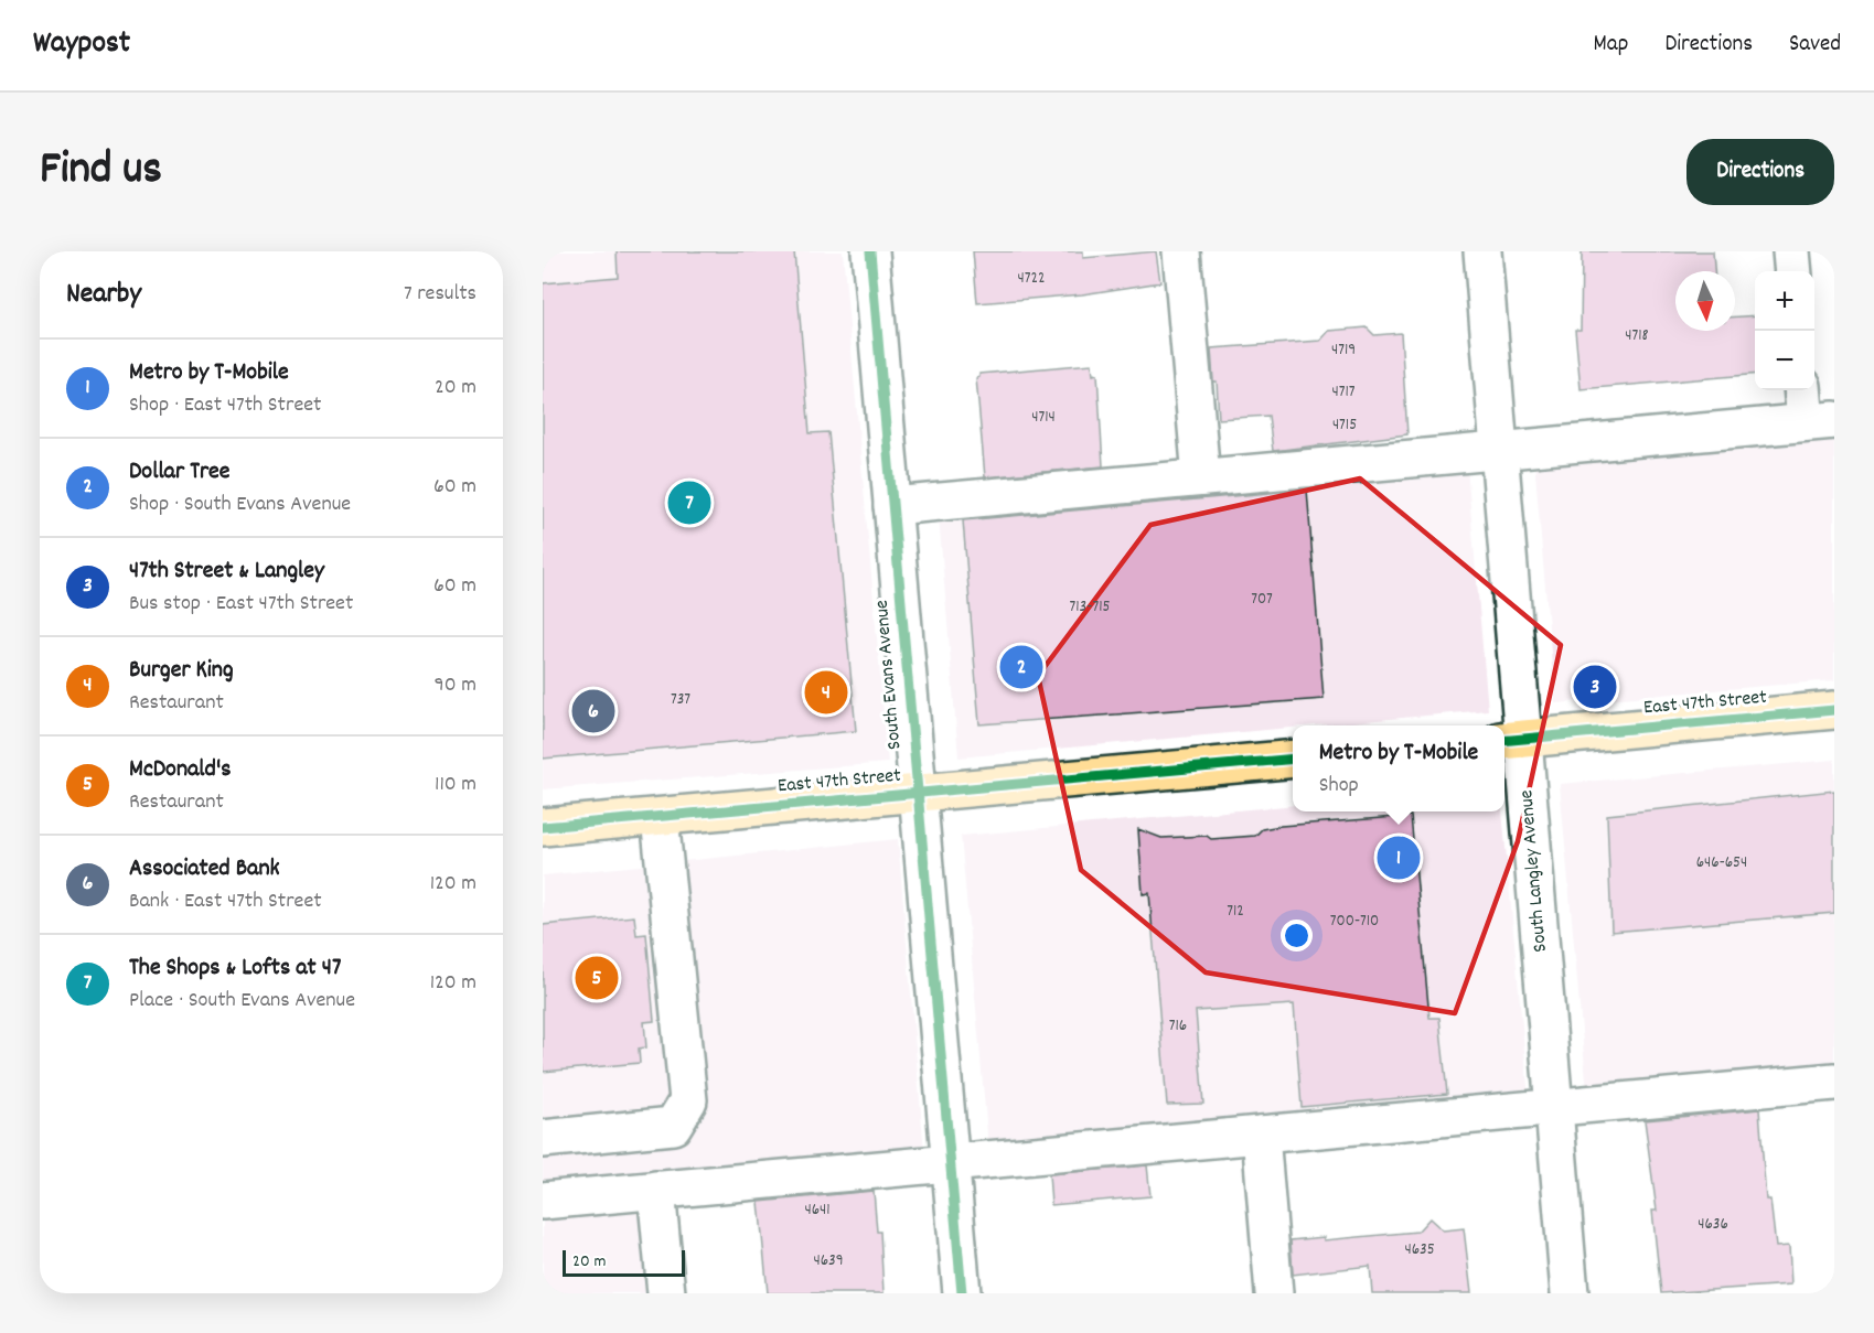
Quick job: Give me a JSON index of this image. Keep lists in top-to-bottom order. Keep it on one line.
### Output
{"streets":{"main road":["East 47th Street"],"street":["South Evans Avenue","South Langley Avenue"]},"crossings":[["South Evans Avenue","East 47th Street"],["East 47th Street","South Langley Avenue"]],"house_numbers":["4722","4718","4719","4717","4714","4715","707","713-715","737","646-654","712","700-710","716","4641","4636","4635","4639"],"scale_bar":"20 m","north":"bottom","page":{"header":"Waypost","nav":["Map","Directions","Saved"],"title":"Find us","buttons":"Directions","heading":["Nearby","7 results"],"map_buttons":["+","−"],"list":[{"mark":"1","name":"Metro by T-Mobile","note":"Shop · East 47th Street","value":"20 m"},{"mark":"2","name":"Dollar Tree","note":"Shop · South Evans Avenue","value":"60 m"},{"mark":"3","name":"47th Street & Langley","note":"Bus stop · East 47th Street","value":"60 m"},{"mark":"4","name":"Burger King","note":"Restaurant","value":"90 m"},{"mark":"5","name":"McDonald's","note":"Restaurant","value":"110 m"},{"mark":"6","name":"Associated Bank","note":"Bank · East 47th Street","value":"120 m"},{"mark":"7","name":"The Shops & Lofts at 47","note":"Place · South Evans Avenue","value":"120 m"}],"pins":["7","2","3","4","6","1","5"],"popup":["Metro by T-Mobile","Shop"],"scale":"20 m"}}
